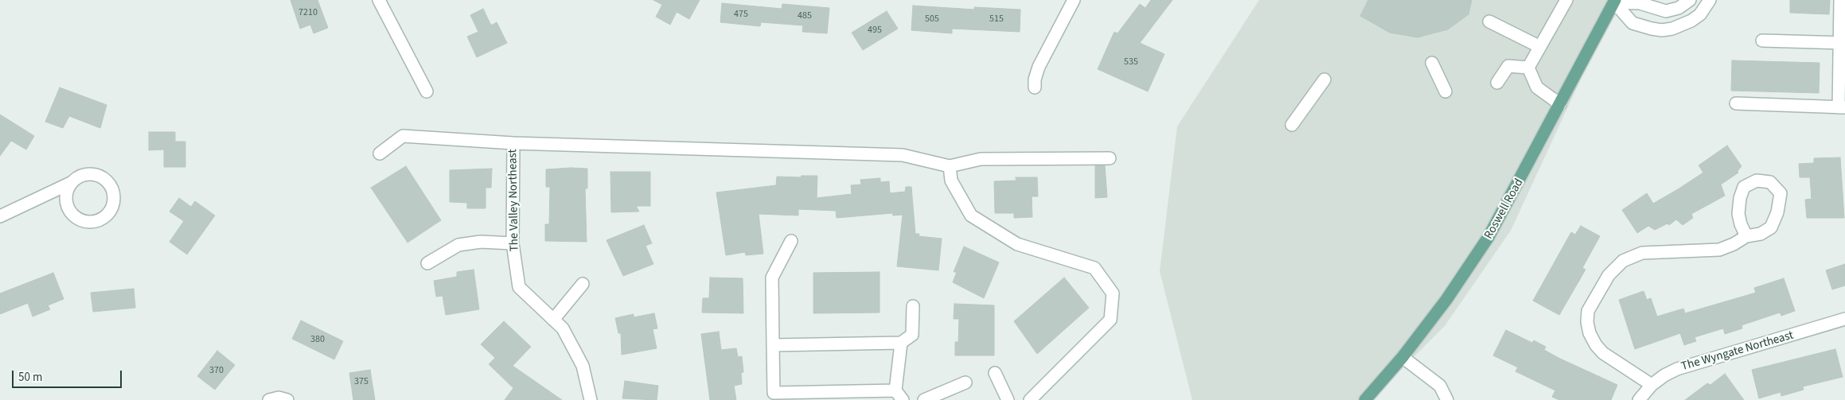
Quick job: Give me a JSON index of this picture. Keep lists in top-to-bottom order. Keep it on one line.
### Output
{"streets":{"main road":["Roswell Road"],"street":["The Valley Northeast","The Wyngate Northeast"]},"house_numbers":["7210","475","485","505","515","495","535","380","370","375"],"scale_bar":"50 m"}
